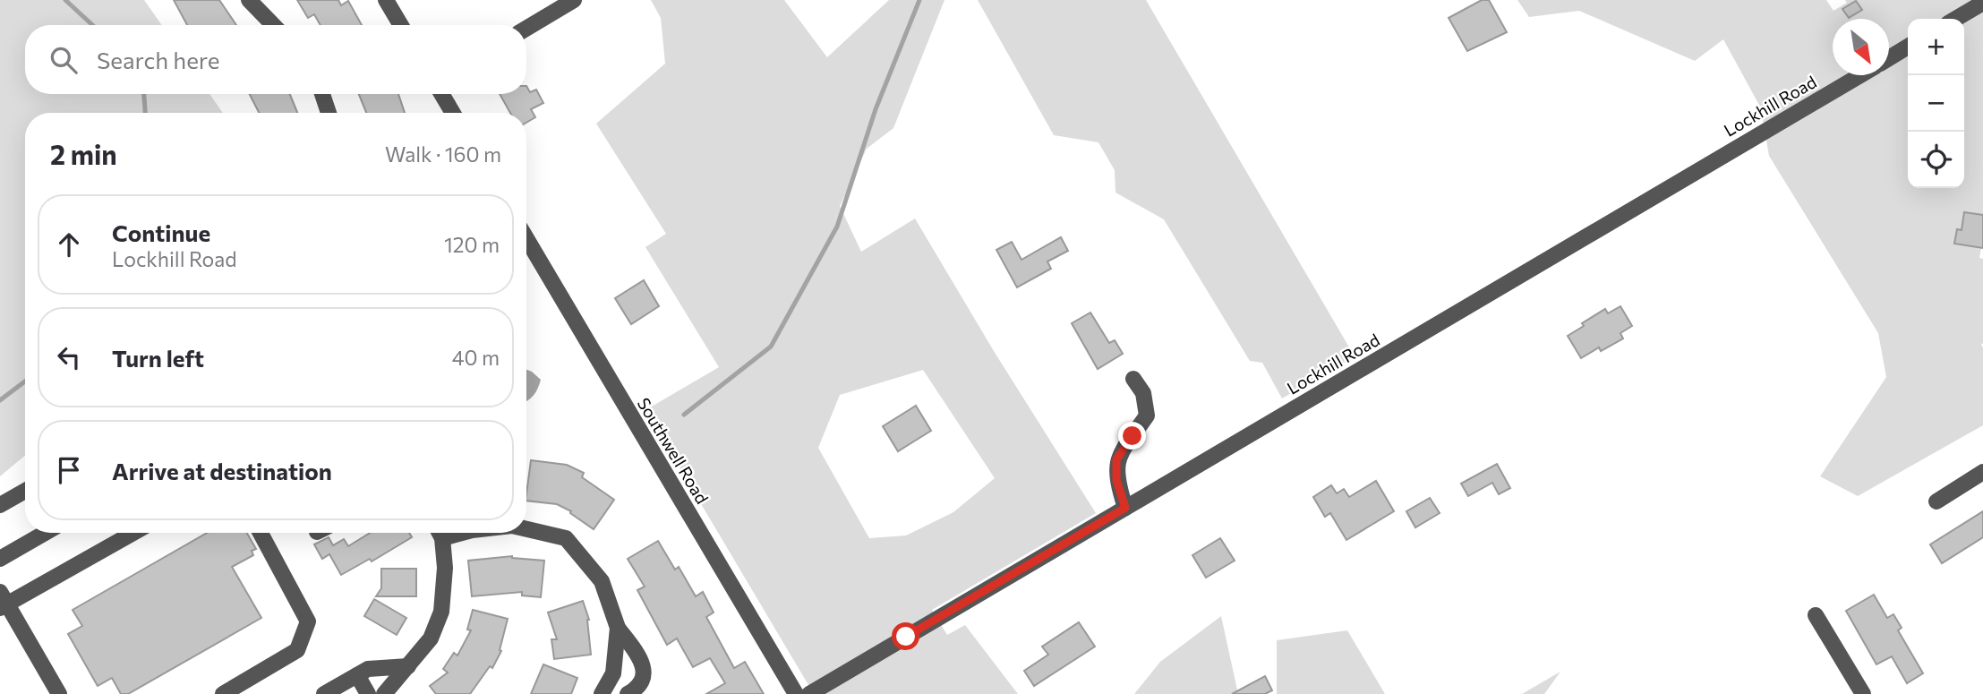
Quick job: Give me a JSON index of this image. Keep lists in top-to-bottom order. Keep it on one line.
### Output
{"streets":{"street":["Lockhill Road","Southwell Road"]},"north":"bottom right","page":{"map_buttons":["+","−"],"search":"Search here","heading":["2 min","Walk · 160 m"],"list":[["Continue","Lockhill Road","120 m"],["Turn left","40 m"],"Arrive at destination"]}}
